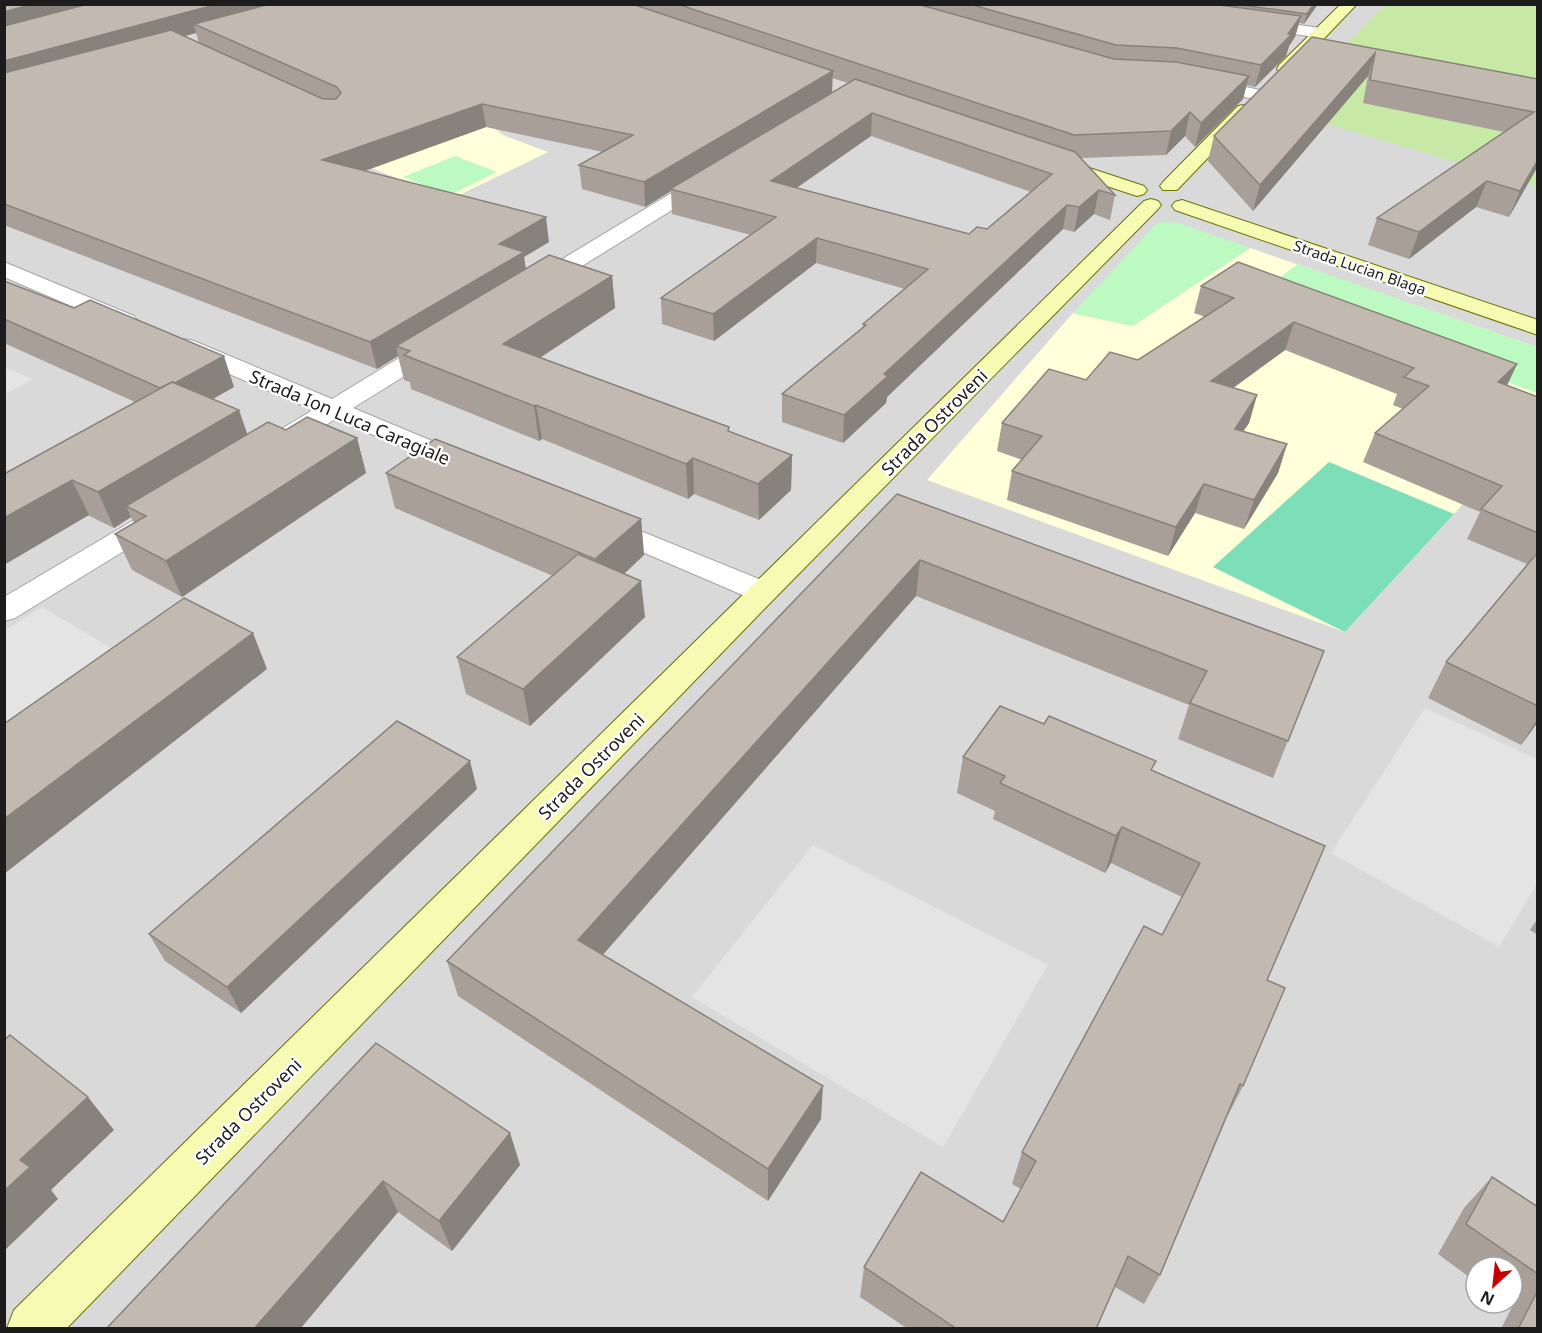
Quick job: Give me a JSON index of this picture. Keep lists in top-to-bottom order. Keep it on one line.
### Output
{"streets":{"street":["Strada Lucian Blaga","Strada Ion Luca Caragiale","Strada Ostroveni"]},"crossings":[["Strada Lucian Blaga","Strada Ostroveni"]],"north":"bottom left"}
